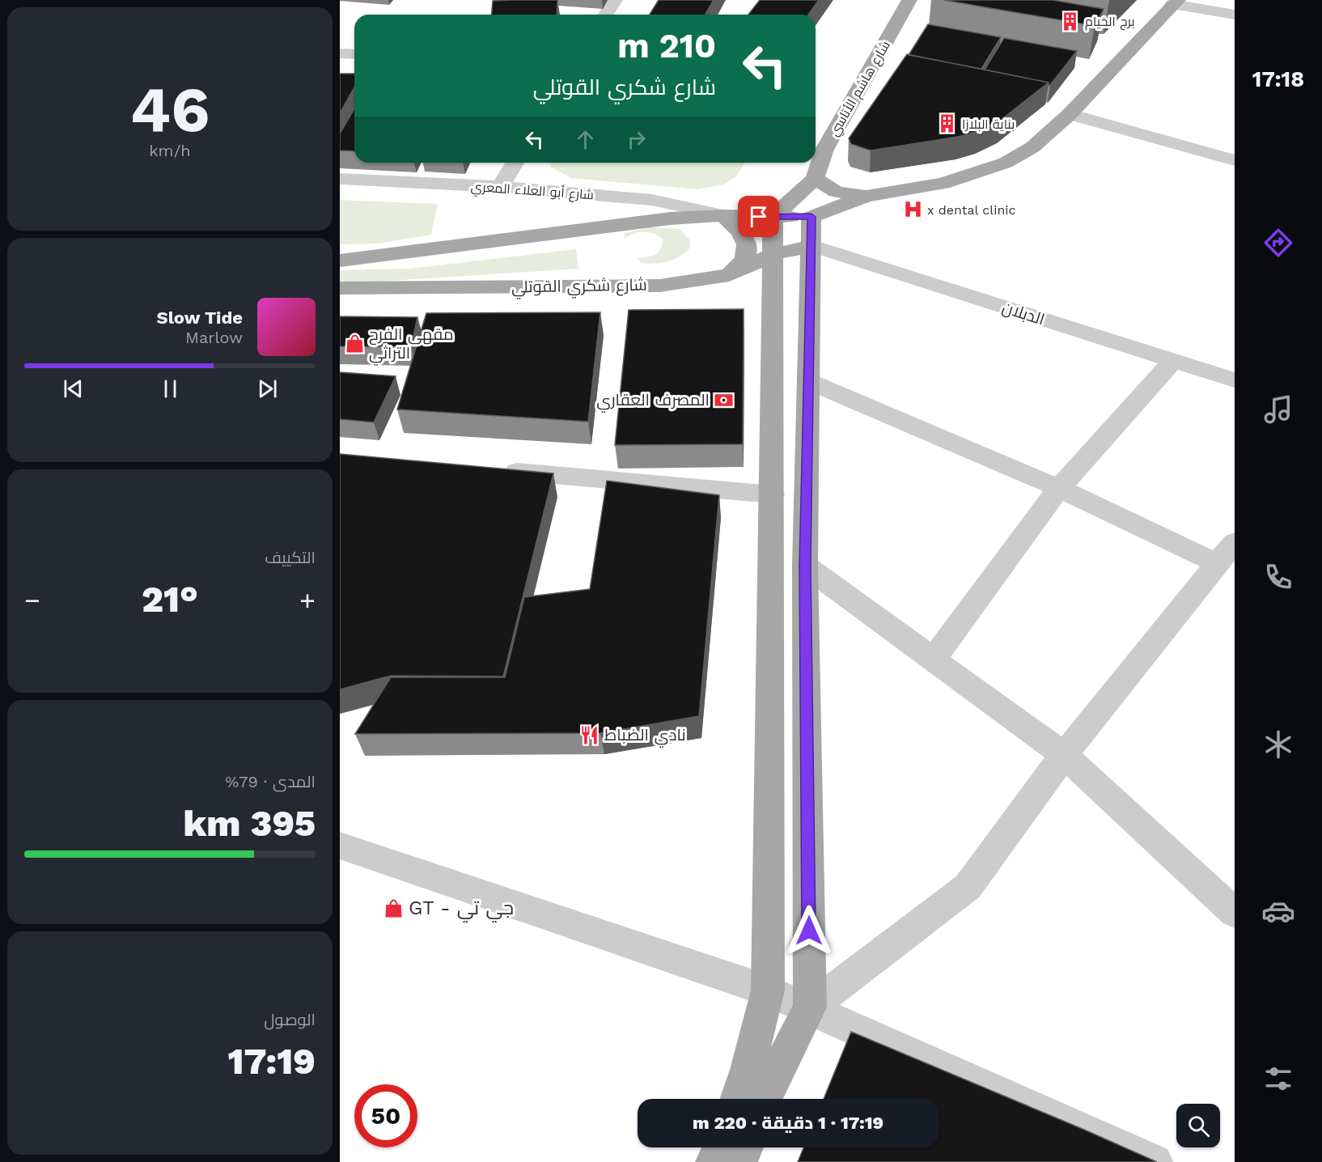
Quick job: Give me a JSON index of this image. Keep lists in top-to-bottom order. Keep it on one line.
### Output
{"streets":{"main road":["شارع هاشم الأتاسي","شارع شكري القوتلي"],"street":["شارع أبو العلاء المعري","الدبلان"]},"crossings":[["شارع شكري القوتلي","الدبلان"]],"places":{"building":["برج الخيام","بناية البلازا"],"hospital":["x dental clinic"],"shop":["مقهى الفرح التراثي","GT - جي تي"],"bank":["المصرف العقاري"],"restaurant":["نادي الضباط"]},"page":{"tabs":"17:18","tile":[["46","km/h"],"التكييف",["المدى · 79%","395 km"],["الوصول","17:19"]],"turn":["210 m","شارع شكري القوتلي"],"song":["Slow Tide","Marlow"],"heat":["−","21°","+"],"limit":"50","trip":"17:19 · 1 دقيقة · 220 m"}}
